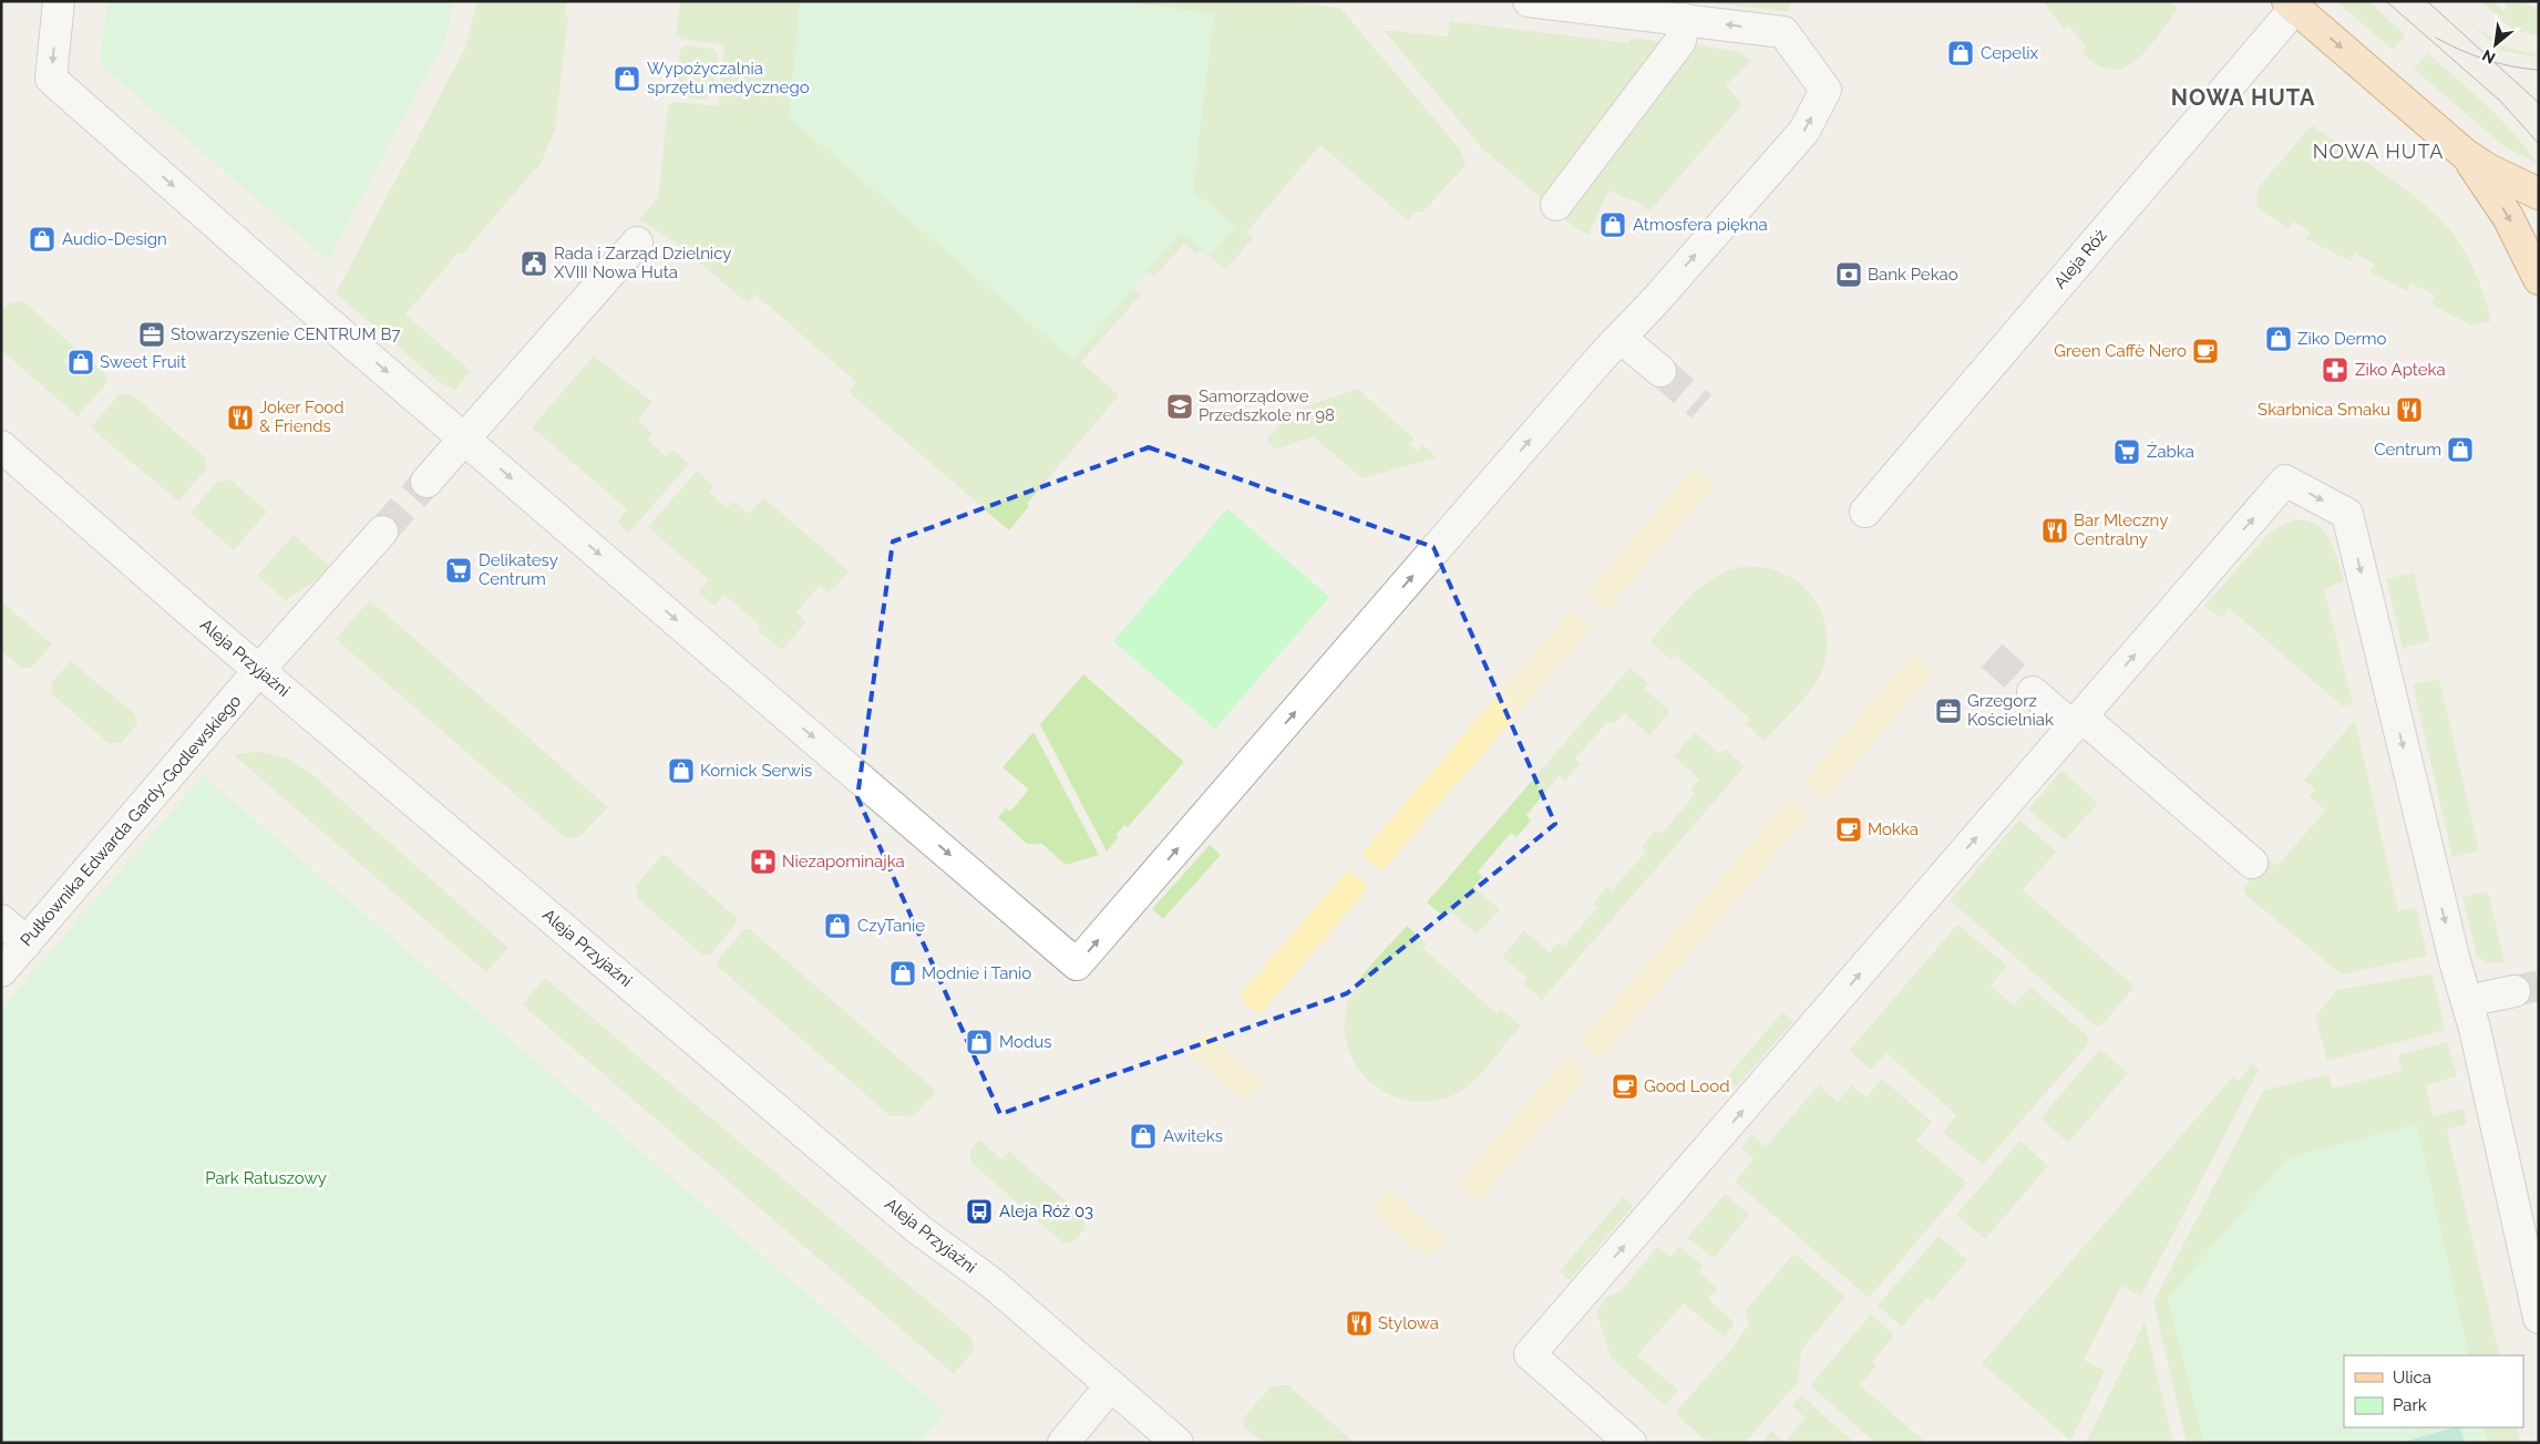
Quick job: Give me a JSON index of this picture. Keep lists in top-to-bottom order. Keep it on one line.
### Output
{"streets":{"street":["Aleja Róż","Aleja Przyjaźni","Pułkownika Edwarda Gardy-Godlewskiego"]},"crossings":[["Aleja Przyjaźni","Pułkownika Edwarda Gardy-Godlewskiego"]],"districts":["NOWA HUTA","NOWA HUTA"],"parks":["Park Ratuszowy"],"places":{"shop":["Cepelix","Wypożyczalnia sprzętu medycznego","Atmosfera piękna","Audio-Design","Ziko Dermo","Sweet Fruit","Centrum","Kornick Serwis","CzyTanie","Modnie i Tanio","Modus","Awiteks"],"public building":["Rada i Zarząd Dzielnicy XVIII Nowa Huta"],"bank":["Bank Pekao"],"office":["Stowarzyszenie CENTRUM B7","Grzegorz Kościelniak"],"cafe":["Green Caffè Nero","Mokka","Good Lood"],"pharmacy":["Ziko Apteka","Niezapominajka"],"school or university":["Samorządowe Przedszkole nr 98"],"restaurant":["Skarbnica Smaku","Joker Food & Friends","Bar Mleczny Centralny","Stylowa"],"supermarket":["Żabka","Delikatesy Centrum"],"bus stop":["Aleja Róż 03"]},"legend":["Ulica","Park"],"north":"bottom left"}
